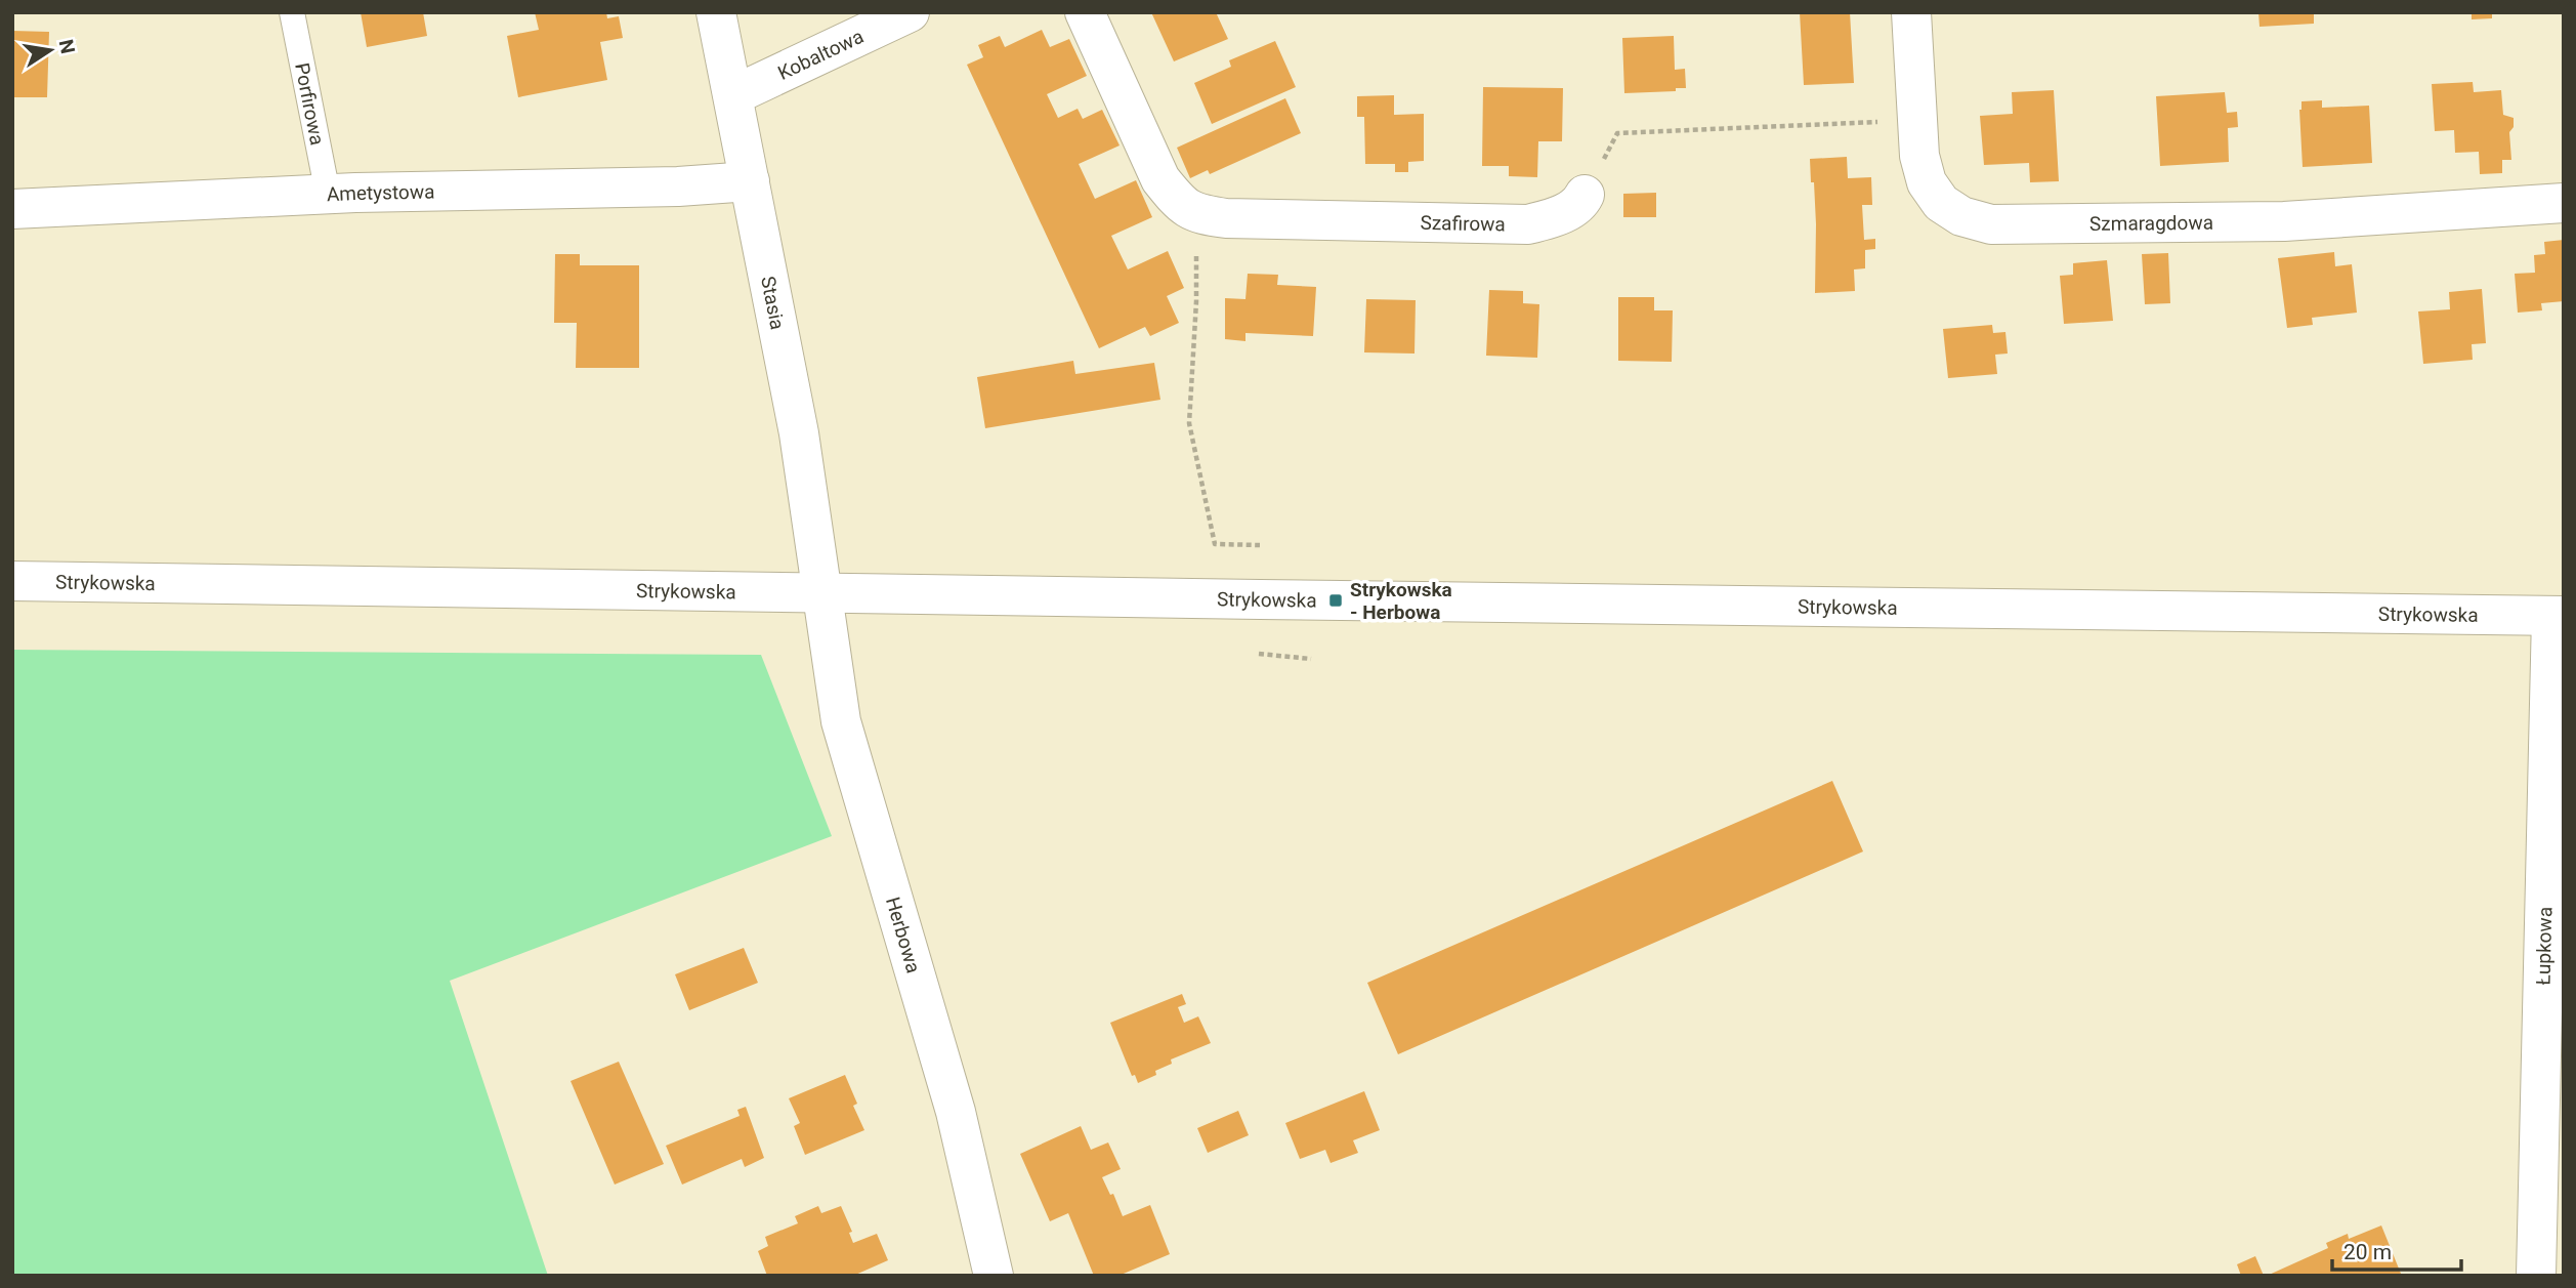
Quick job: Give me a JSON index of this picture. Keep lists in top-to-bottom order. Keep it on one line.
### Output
{"streets":{"street":["Kobaltowa","Ametystowa","Szmaragdowa","Szafirowa","Stasia","Strykowska","Herbowa","Łupkowa"],"lane":["Porfirowa"]},"crossings":[["Kobaltowa","Stasia"],["Porfirowa","Ametystowa"],["Ametystowa","Stasia"],["Stasia","Strykowska"],["Stasia","Herbowa"],["Strykowska","Herbowa"],["Strykowska","Łupkowa"]],"places":{"transit":["Strykowska - Herbowa"]},"scale_bar":"20 m","north":"right"}
